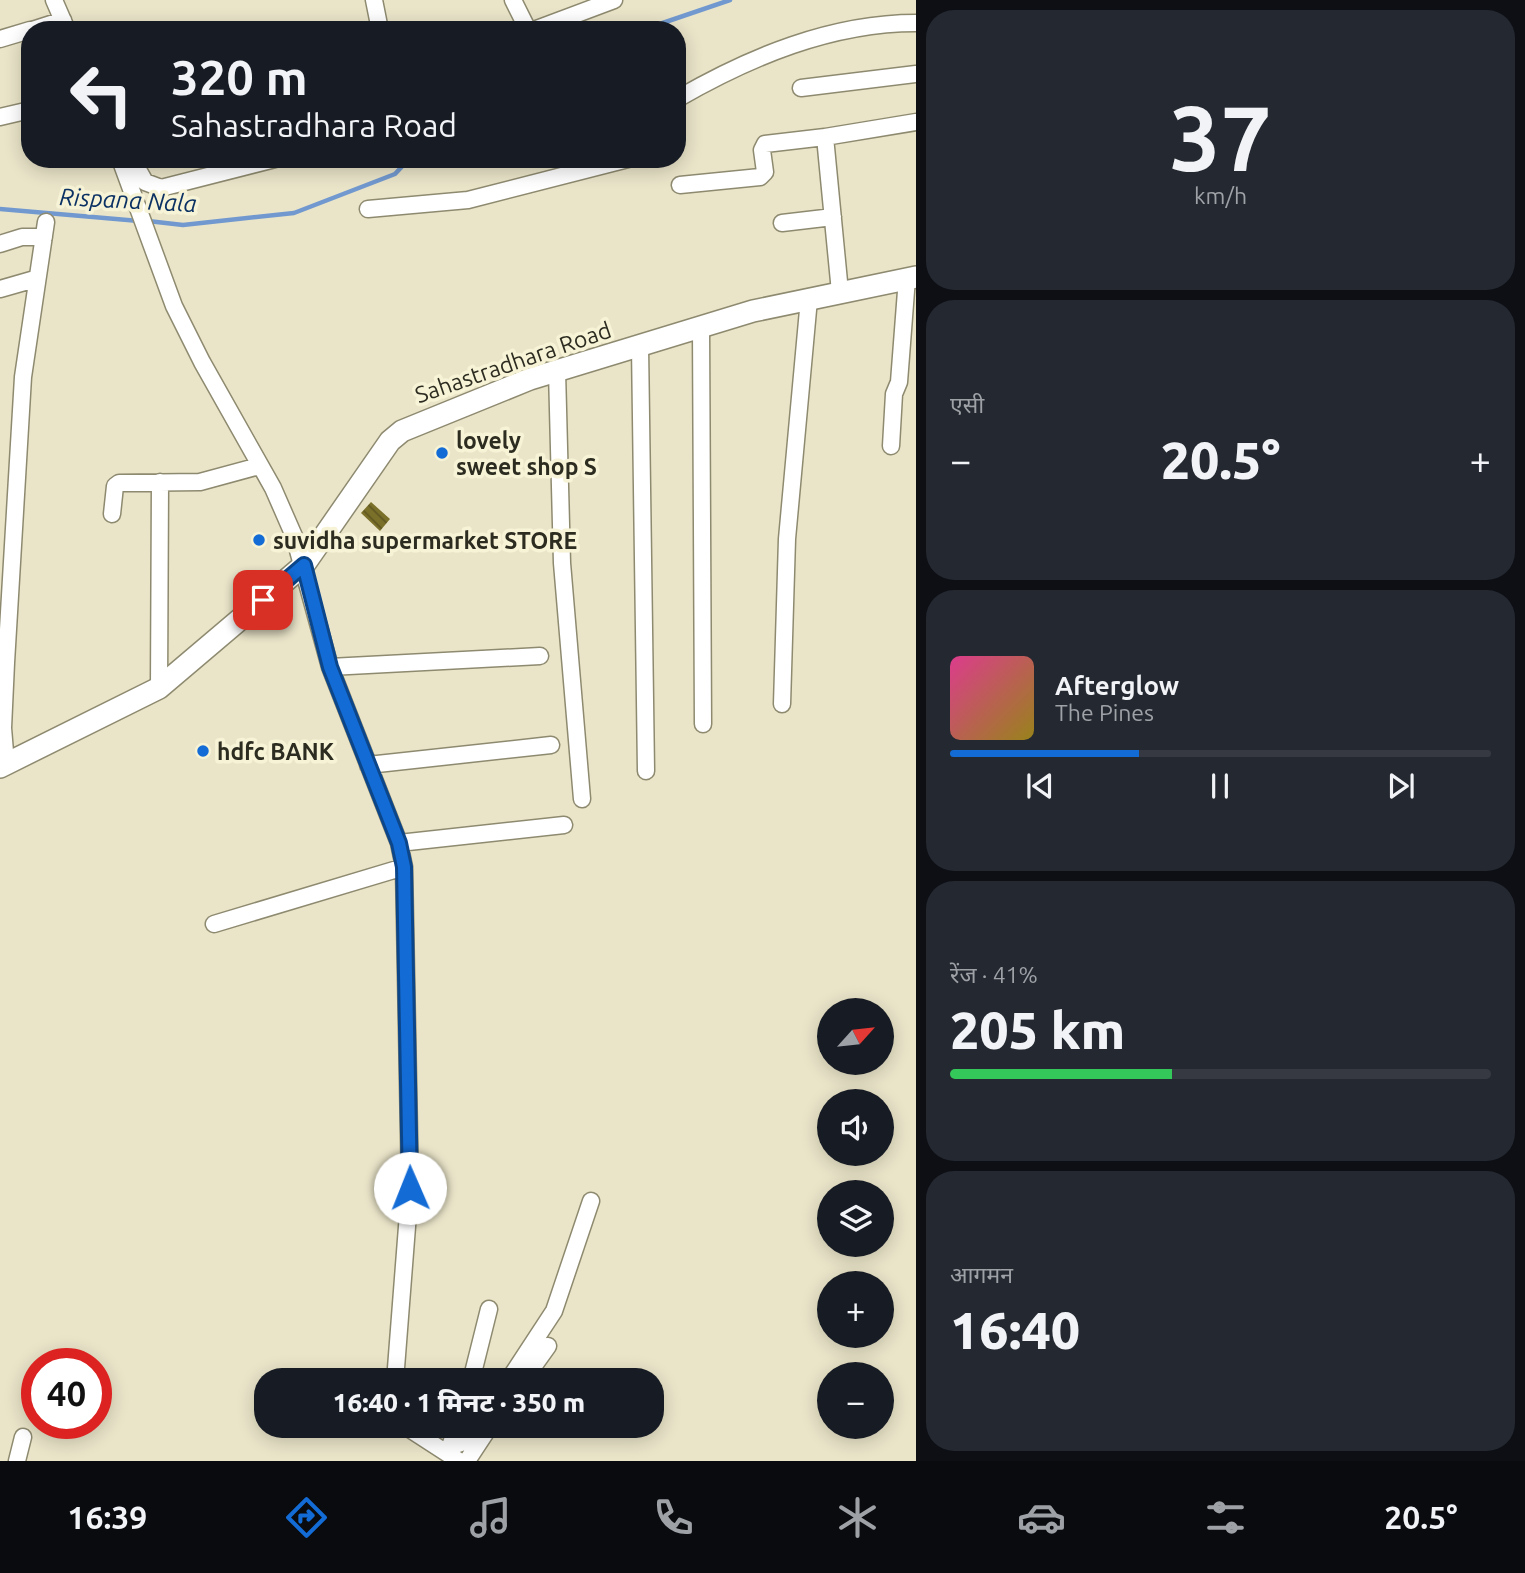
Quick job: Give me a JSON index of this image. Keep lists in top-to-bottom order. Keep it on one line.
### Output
{"streets":{"main road":["Sahastradhara Road"]},"water":["Rispana Nala"],"places":["lovely sweet shop S","suvidha supermarket STORE","hdfc BANK"],"north":"top right","page":{"tile":[["37","km/h"],"एसी",["रेंज · 41%","205 km"],["आगमन","16:40"]],"turn":["320 m","Sahastradhara Road"],"heat":["−","20.5°","+"],"song":["Afterglow","The Pines"],"map_buttons":["+","−"],"limit":"40","trip":"16:40 · 1 मिनट · 350 m","tabs":["16:39","20.5°"]}}
